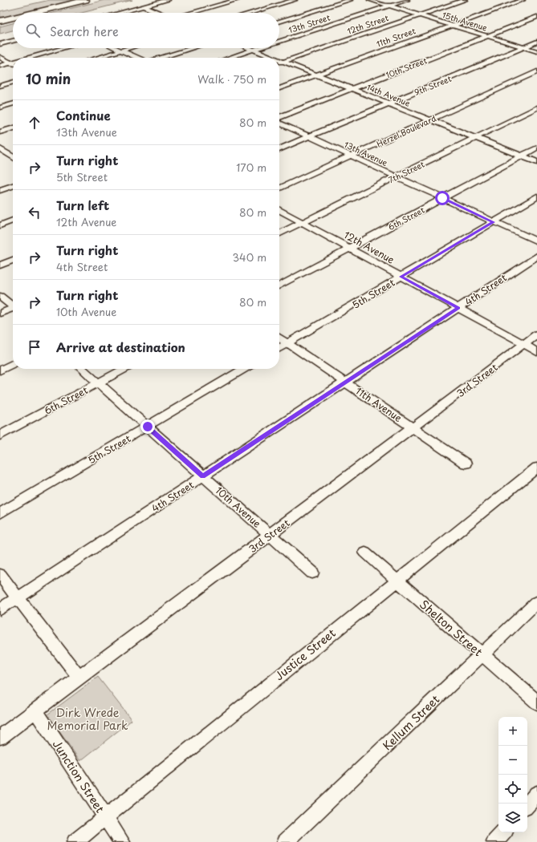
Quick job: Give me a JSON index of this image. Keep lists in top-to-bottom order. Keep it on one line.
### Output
{"streets":{"street":["15th Avenue","13th Street","12th Street","11th Street","10th Street","9th Street","14th Avenue","Herzel Boulevard","13th Avenue","7th Street","6th Street","12th Avenue","4th Street","5th Street","3rd Street","11th Avenue","10th Avenue","Shelton Street","Justice Street","Kellum Street","Junction Street"]},"crossings":[["15th Avenue","13th Street"],["15th Avenue","12th Street"],["15th Avenue","11th Street"],["15th Avenue","10th Street"],["15th Avenue","9th Street"],["13th Street","14th Avenue"],["12th Street","14th Avenue"],["11th Street","14th Avenue"],["10th Street","14th Avenue"],["9th Street","14th Avenue"],["9th Street","13th Avenue"],["14th Avenue","Herzel Boulevard"],["14th Avenue","7th Street"],["14th Avenue","6th Street"],["Herzel Boulevard","13th Avenue"],["13th Avenue","7th Street"],["13th Avenue","6th Street"],["13th Avenue","5th Street"],["7th Street","12th Avenue"],["6th Street","12th Avenue"],["6th Street","10th Avenue"],["12th Avenue","4th Street"],["12th Avenue","5th Street"],["12th Avenue","3rd Street"],["4th Street","11th Avenue"],["4th Street","10th Avenue"],["5th Street","11th Avenue"],["5th Street","10th Avenue"],["3rd Street","11th Avenue"],["3rd Street","10th Avenue"],["3rd Street","Junction Street"],["Shelton Street","Justice Street"],["Shelton Street","Kellum Street"],["Justice Street","Junction Street"]],"parks":["Dirk Wrede Memorial Park"],"page":{"search":"Search here","heading":["10 min","Walk · 750 m"],"list":[["Continue","13th Avenue","80 m"],["Turn right","5th Street","170 m"],["Turn left","12th Avenue","80 m"],["Turn right","4th Street","340 m"],["Turn right","10th Avenue","80 m"],"Arrive at destination"],"map_buttons":["+","−"]}}
